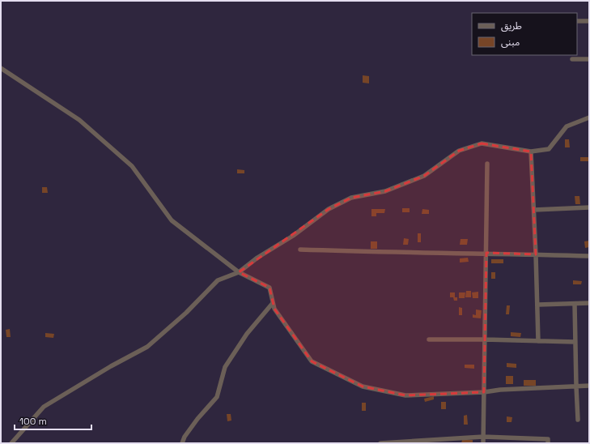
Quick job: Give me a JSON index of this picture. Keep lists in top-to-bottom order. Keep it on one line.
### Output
{"legend":["طريق","مبنى"],"scale_bar":"100 m"}
